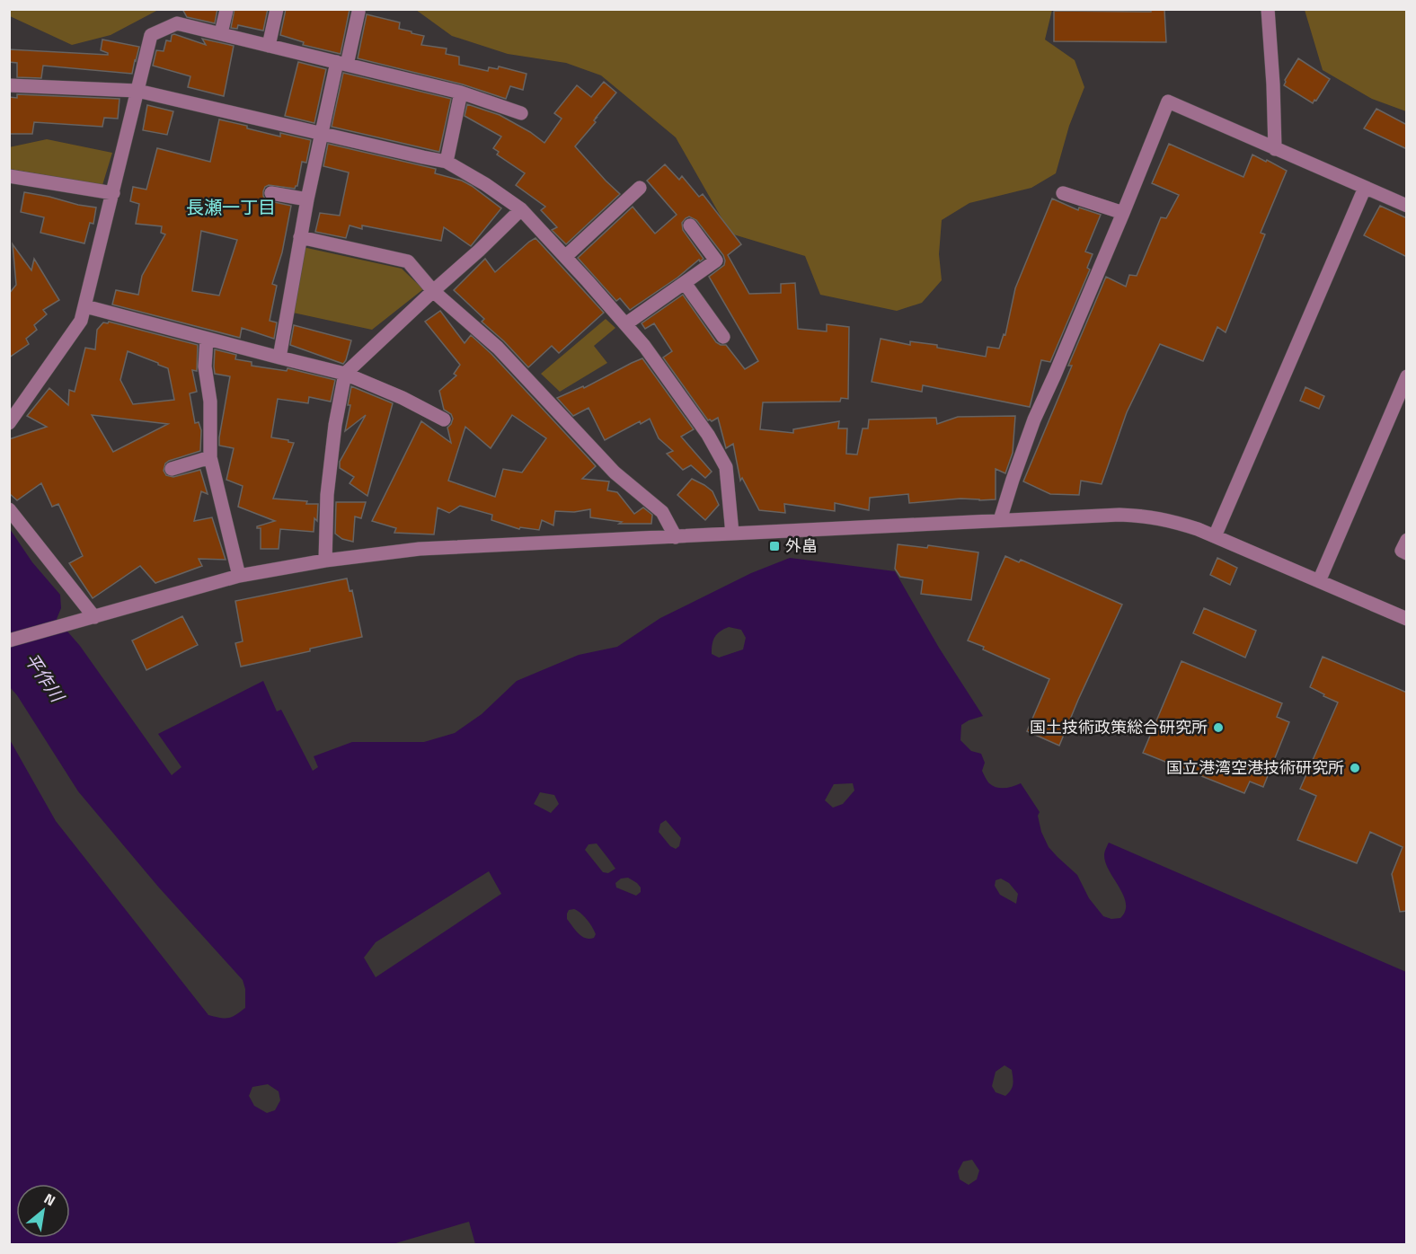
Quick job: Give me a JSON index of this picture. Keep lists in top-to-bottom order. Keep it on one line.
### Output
{"districts":["長瀬一丁目"],"water":["平作川"],"places":{"transit":["外畠"],"other":["国土技術政策総合研究所","国立港湾空港技術研究所"]},"north":"top right"}
